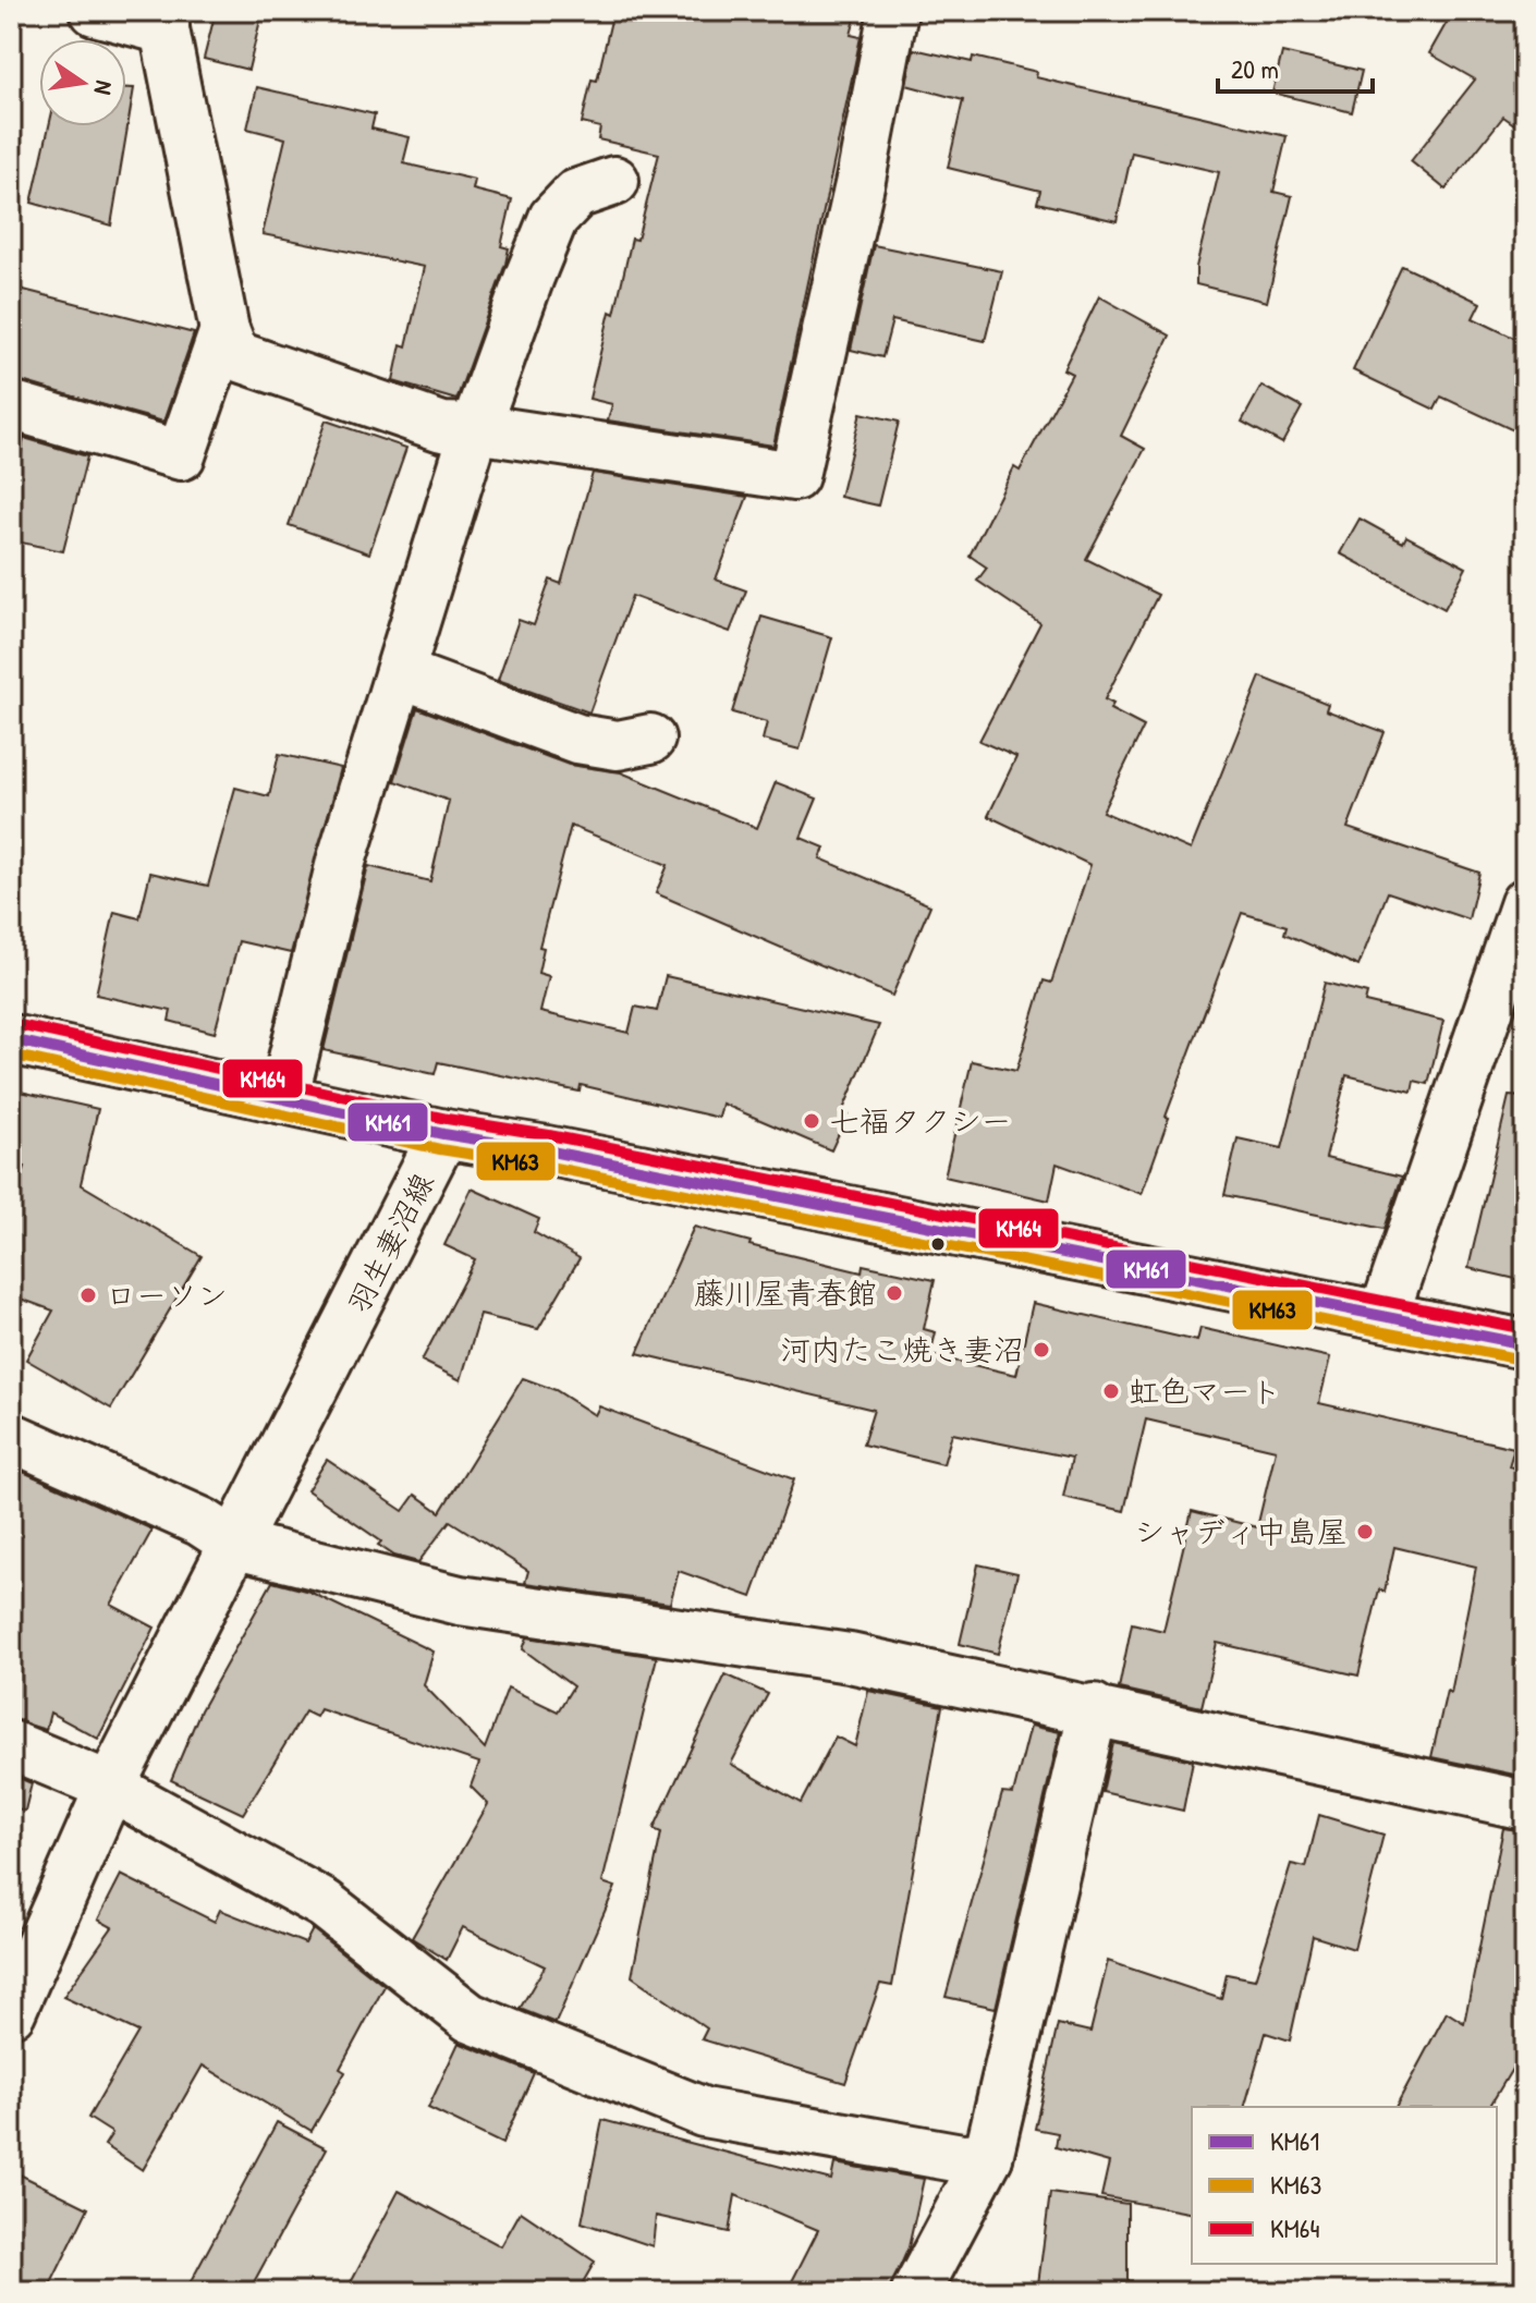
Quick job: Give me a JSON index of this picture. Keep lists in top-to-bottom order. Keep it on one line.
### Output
{"streets":{"street":["羽生妻沼線"]},"places":["七福タクシー","藤川屋青春館","ローソン","河内たこ焼き妻沼","虹色マート","シャディ中島屋"],"lines":["transit line KM64","transit line KM61","transit line KM63"],"legend":["KM61","KM63","KM64"],"scale_bar":"20 m","north":"right"}
